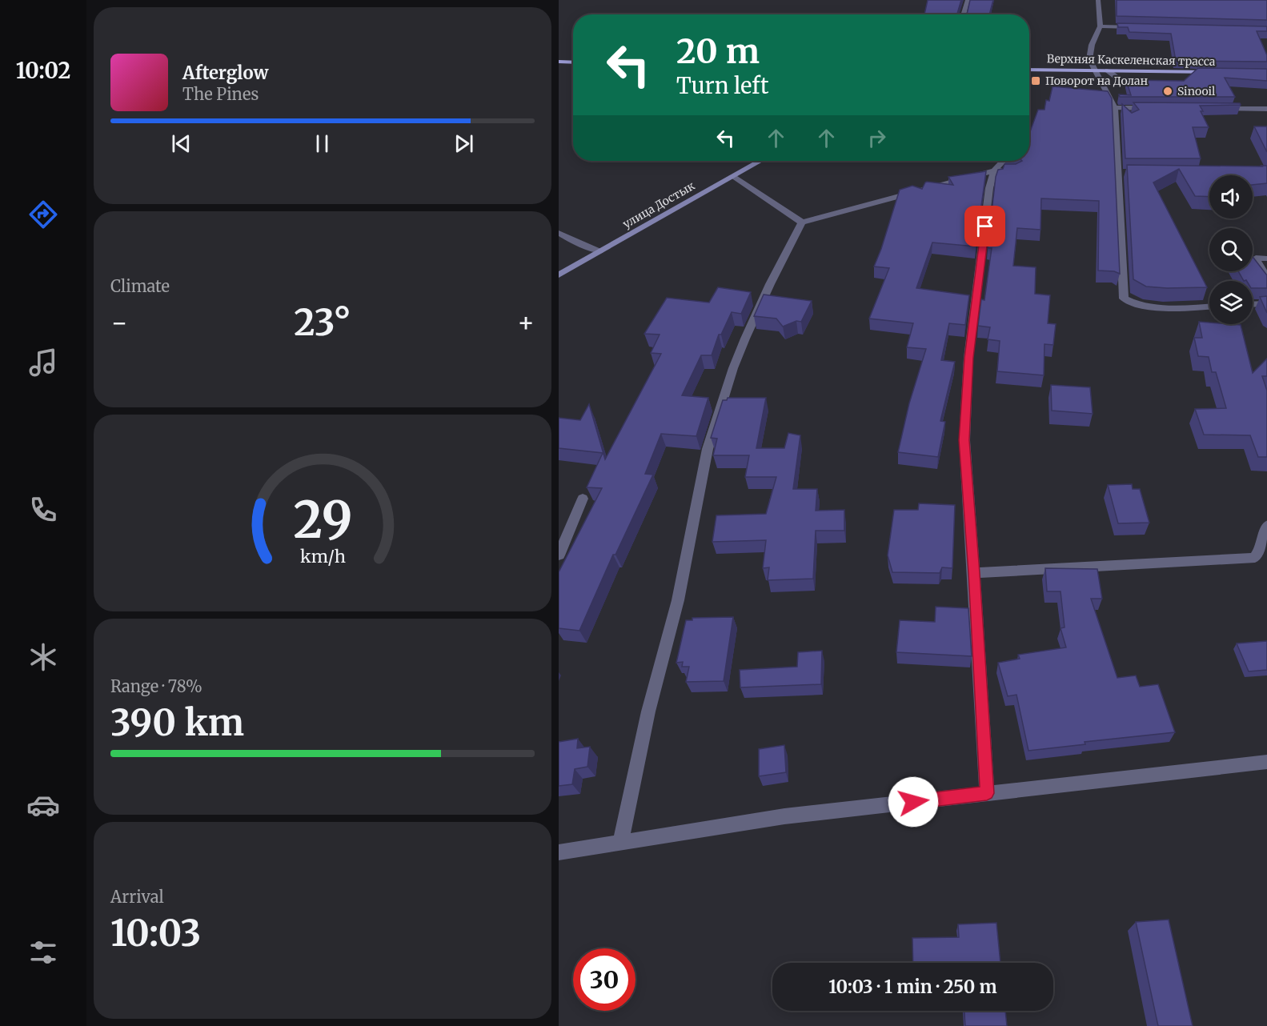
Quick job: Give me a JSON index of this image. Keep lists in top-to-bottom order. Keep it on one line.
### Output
{"streets":{"main road":["Верхняя Каскеленская трасса","улица Достык"]},"places":{"transit":["Поворот на Долан"],"other":["Sinooil"]},"page":{"tabs":"10:02","turn":["20 m","Turn left"],"song":["Afterglow","The Pines"],"tile":["Climate",["Range · 78%","390 km"],["Arrival","10:03"]],"heat":["−","23°","+"],"limit":"30","trip":"10:03 · 1 min · 250 m","gauge":["29","km/h"]}}
